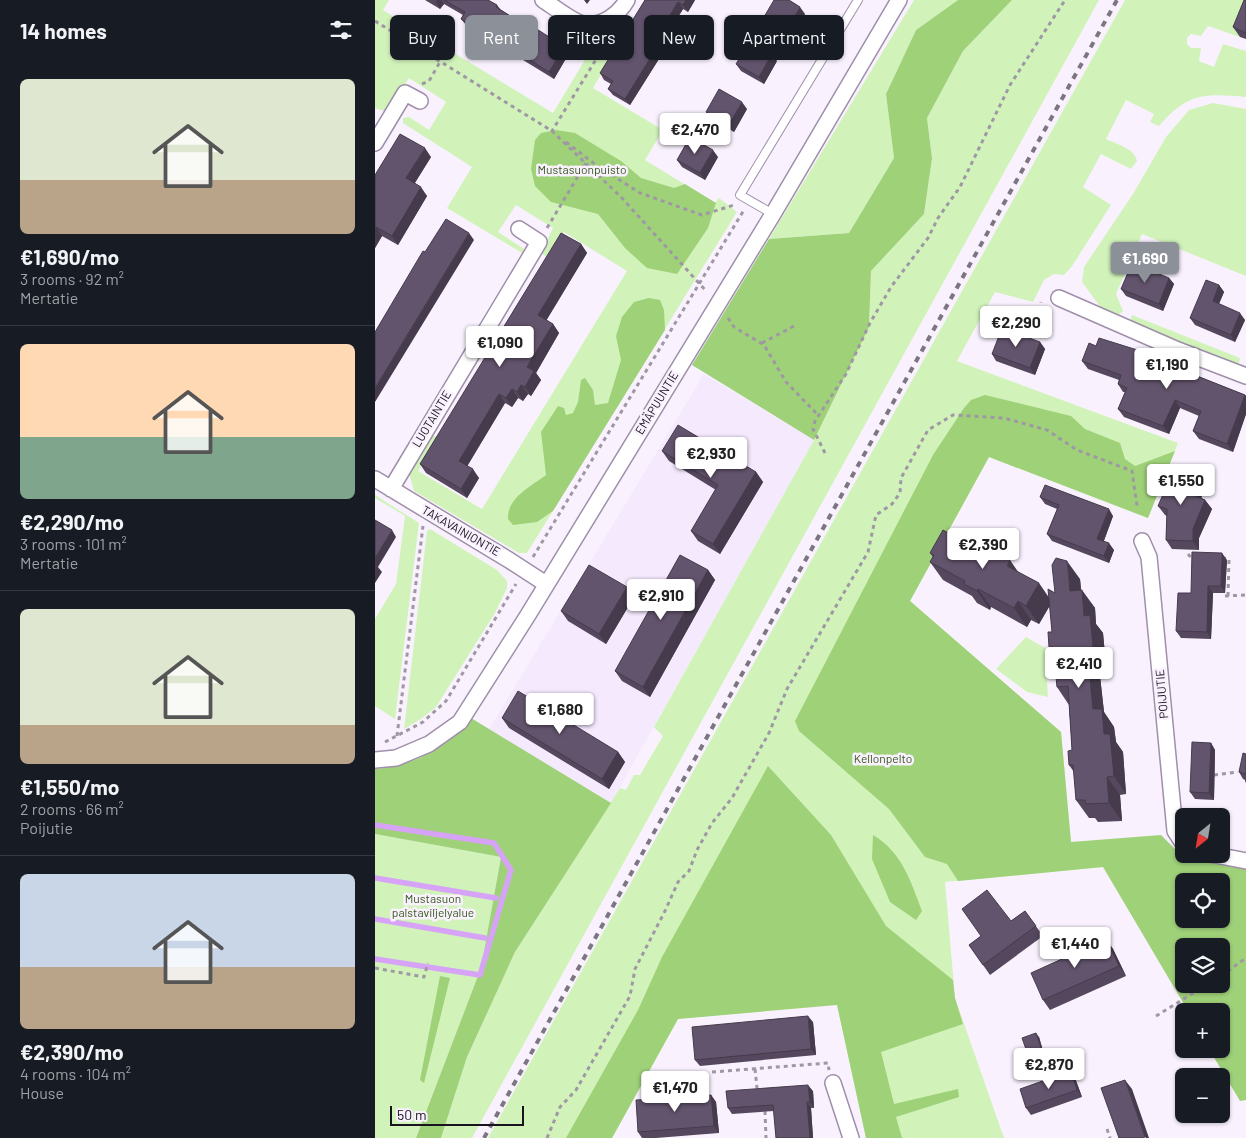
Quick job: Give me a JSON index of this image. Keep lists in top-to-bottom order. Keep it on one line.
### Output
{"streets":{"street":["EMÄPUUNTIE","LUOTAINTIE","TAKAVAINIONTIE","POIJUTIE"]},"crossings":[["EMÄPUUNTIE","TAKAVAINIONTIE"],["LUOTAINTIE","TAKAVAINIONTIE"]],"parks":["Mustasuonpuisto","Kellonpelto","Mustasuon palstaviljelyalue"],"scale_bar":"50 m","north":"bottom left","page":{"heading":"14 homes","chip":["Buy","Rent","Filters","New","Apartment"],"list":[{"name":"€1,690/mo","note":"3 rooms · 92 m² · Mertatie"},{"name":"€2,290/mo","note":"3 rooms · 101 m² · Mertatie"},{"name":"€1,550/mo","note":"2 rooms · 66 m² · Poijutie"},{"name":"€2,390/mo","note":"4 rooms · 104 m² · House"}],"price":["€2,470","€1,690","€2,290","€1,090","€1,190","€2,930","€1,550","€2,390","€2,910","€2,410","€1,680","€1,440","€2,870","€1,470"],"map_buttons":["+","−"],"scale":"50 m"}}
